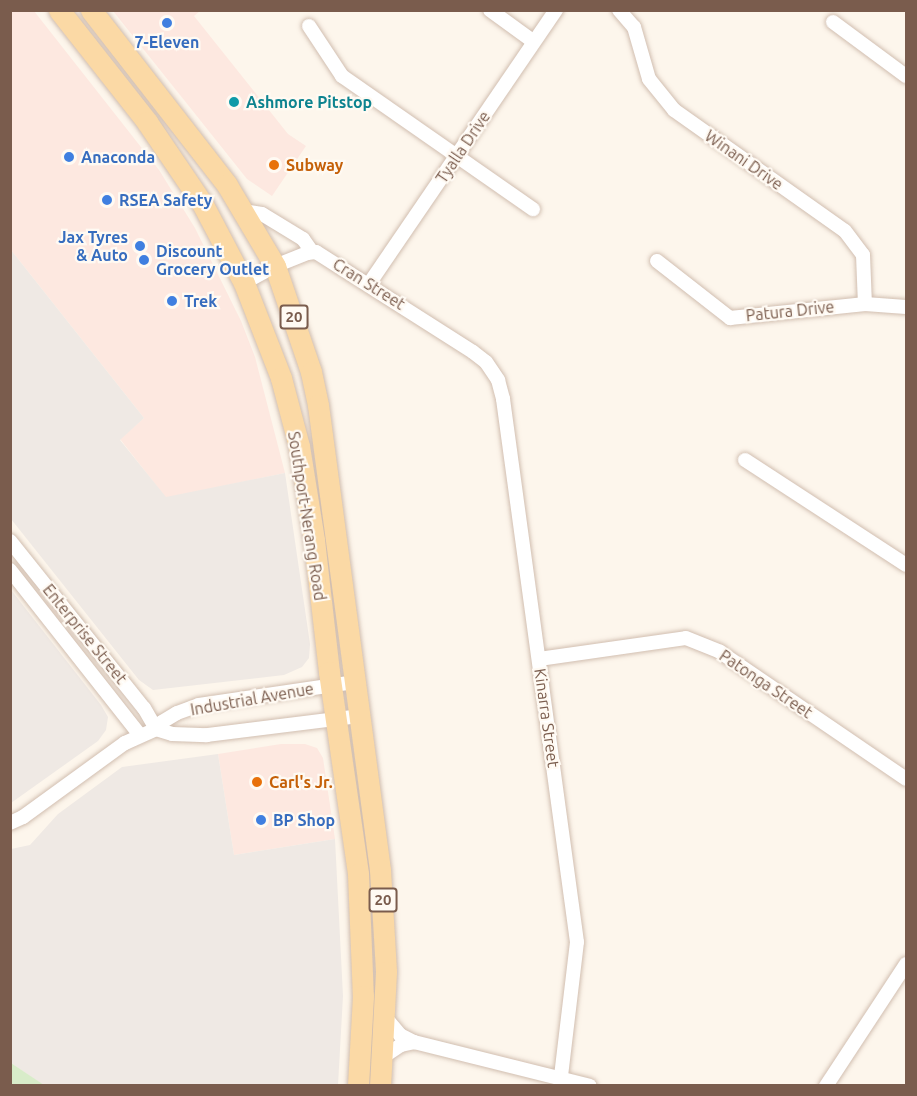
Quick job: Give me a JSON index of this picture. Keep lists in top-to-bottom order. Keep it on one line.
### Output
{"streets":{"main road":["20","Southport-Nerang Road"],"street":["Tyalla Drive","Winani Drive","Cran Street","Patura Drive","Enterprise Street","Patonga Street","Industrial Avenue","Kinarra Street"]},"crossings":[["Tyalla Drive","Cran Street"],["Winani Drive","Patura Drive"],["Cran Street","Southport-Nerang Road"],["Cran Street","Kinarra Street"],["Southport-Nerang Road","Industrial Avenue"],["Enterprise Street","Industrial Avenue"],["Patonga Street","Kinarra Street"]],"places":["7-Eleven","Ashmore Pitstop","Anaconda","Subway","RSEA Safety","Jax Tyres & Auto","Discount Grocery Outlet","Trek","Carl's Jr.","BP Shop"]}
